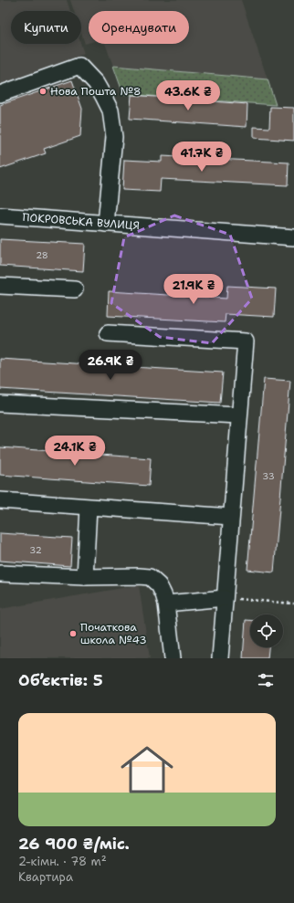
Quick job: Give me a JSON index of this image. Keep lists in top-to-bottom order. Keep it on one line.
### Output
{"streets":{"street":["ПОКРОВСЬКА ВУЛИЦЯ"]},"places":["Нова Пошта №8","Початкова школа №43"],"house_numbers":["28","33","32"],"page":{"chip":["Купити","Орендувати"],"price":["43.6K ₴","41.7K ₴","21.9K ₴","26.9K ₴","24.1K ₴"],"heading":"Об’єктів: 5","list":[{"name":"26 900 ₴/міс.","note":"2-кімн. · 78 m² · Квартира"}]}}
